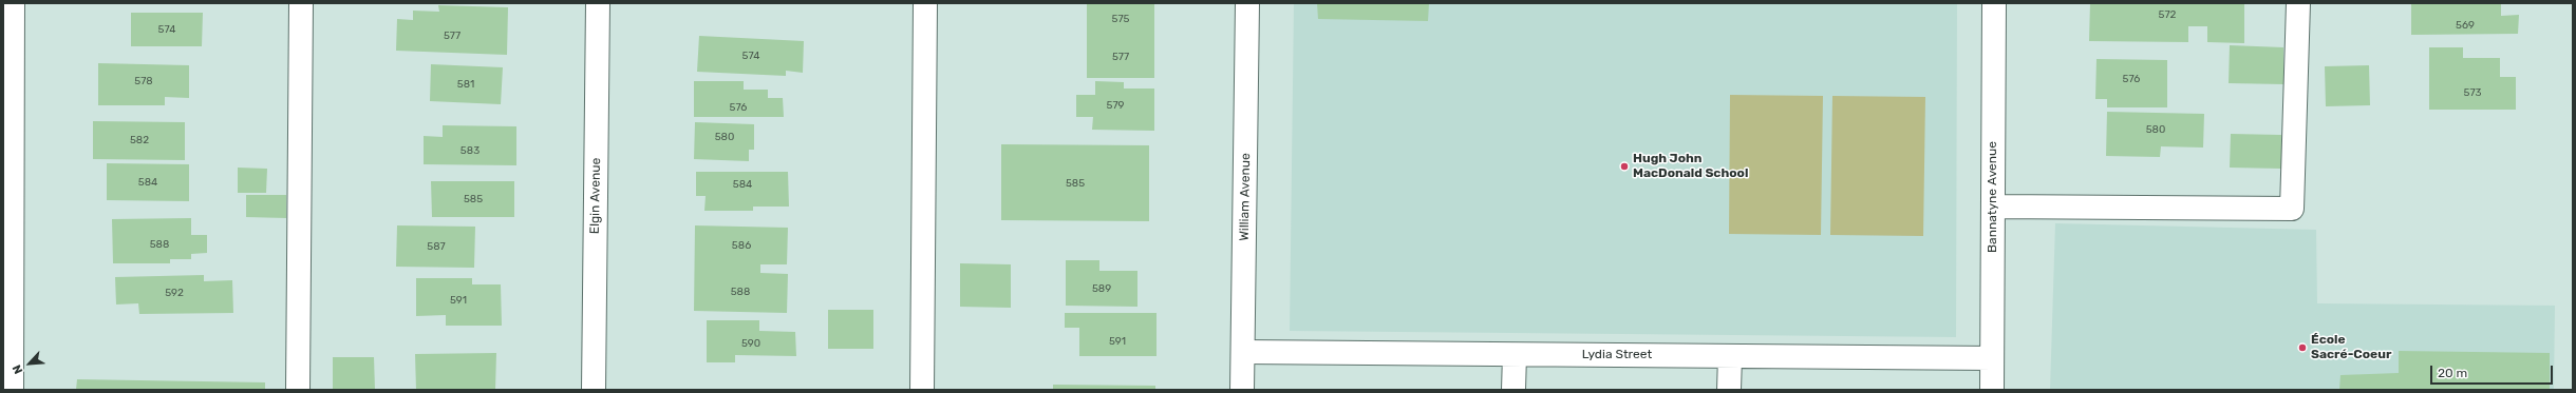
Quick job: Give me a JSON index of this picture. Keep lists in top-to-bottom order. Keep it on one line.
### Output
{"streets":{"street":["Elgin Avenue","William Avenue","Bannatyne Avenue","Lydia Street"]},"crossings":[["William Avenue","Lydia Street"],["Bannatyne Avenue","Lydia Street"]],"places":["Hugh John MacDonald School","École Sacré-Coeur"],"house_numbers":["572","575","569","574","577","574","577","576","578","581","573","579","576","580","580","582","583","584","585","584","585","588","586","587","589","588","592","591","591","590"],"scale_bar":"20 m","north":"bottom left"}
